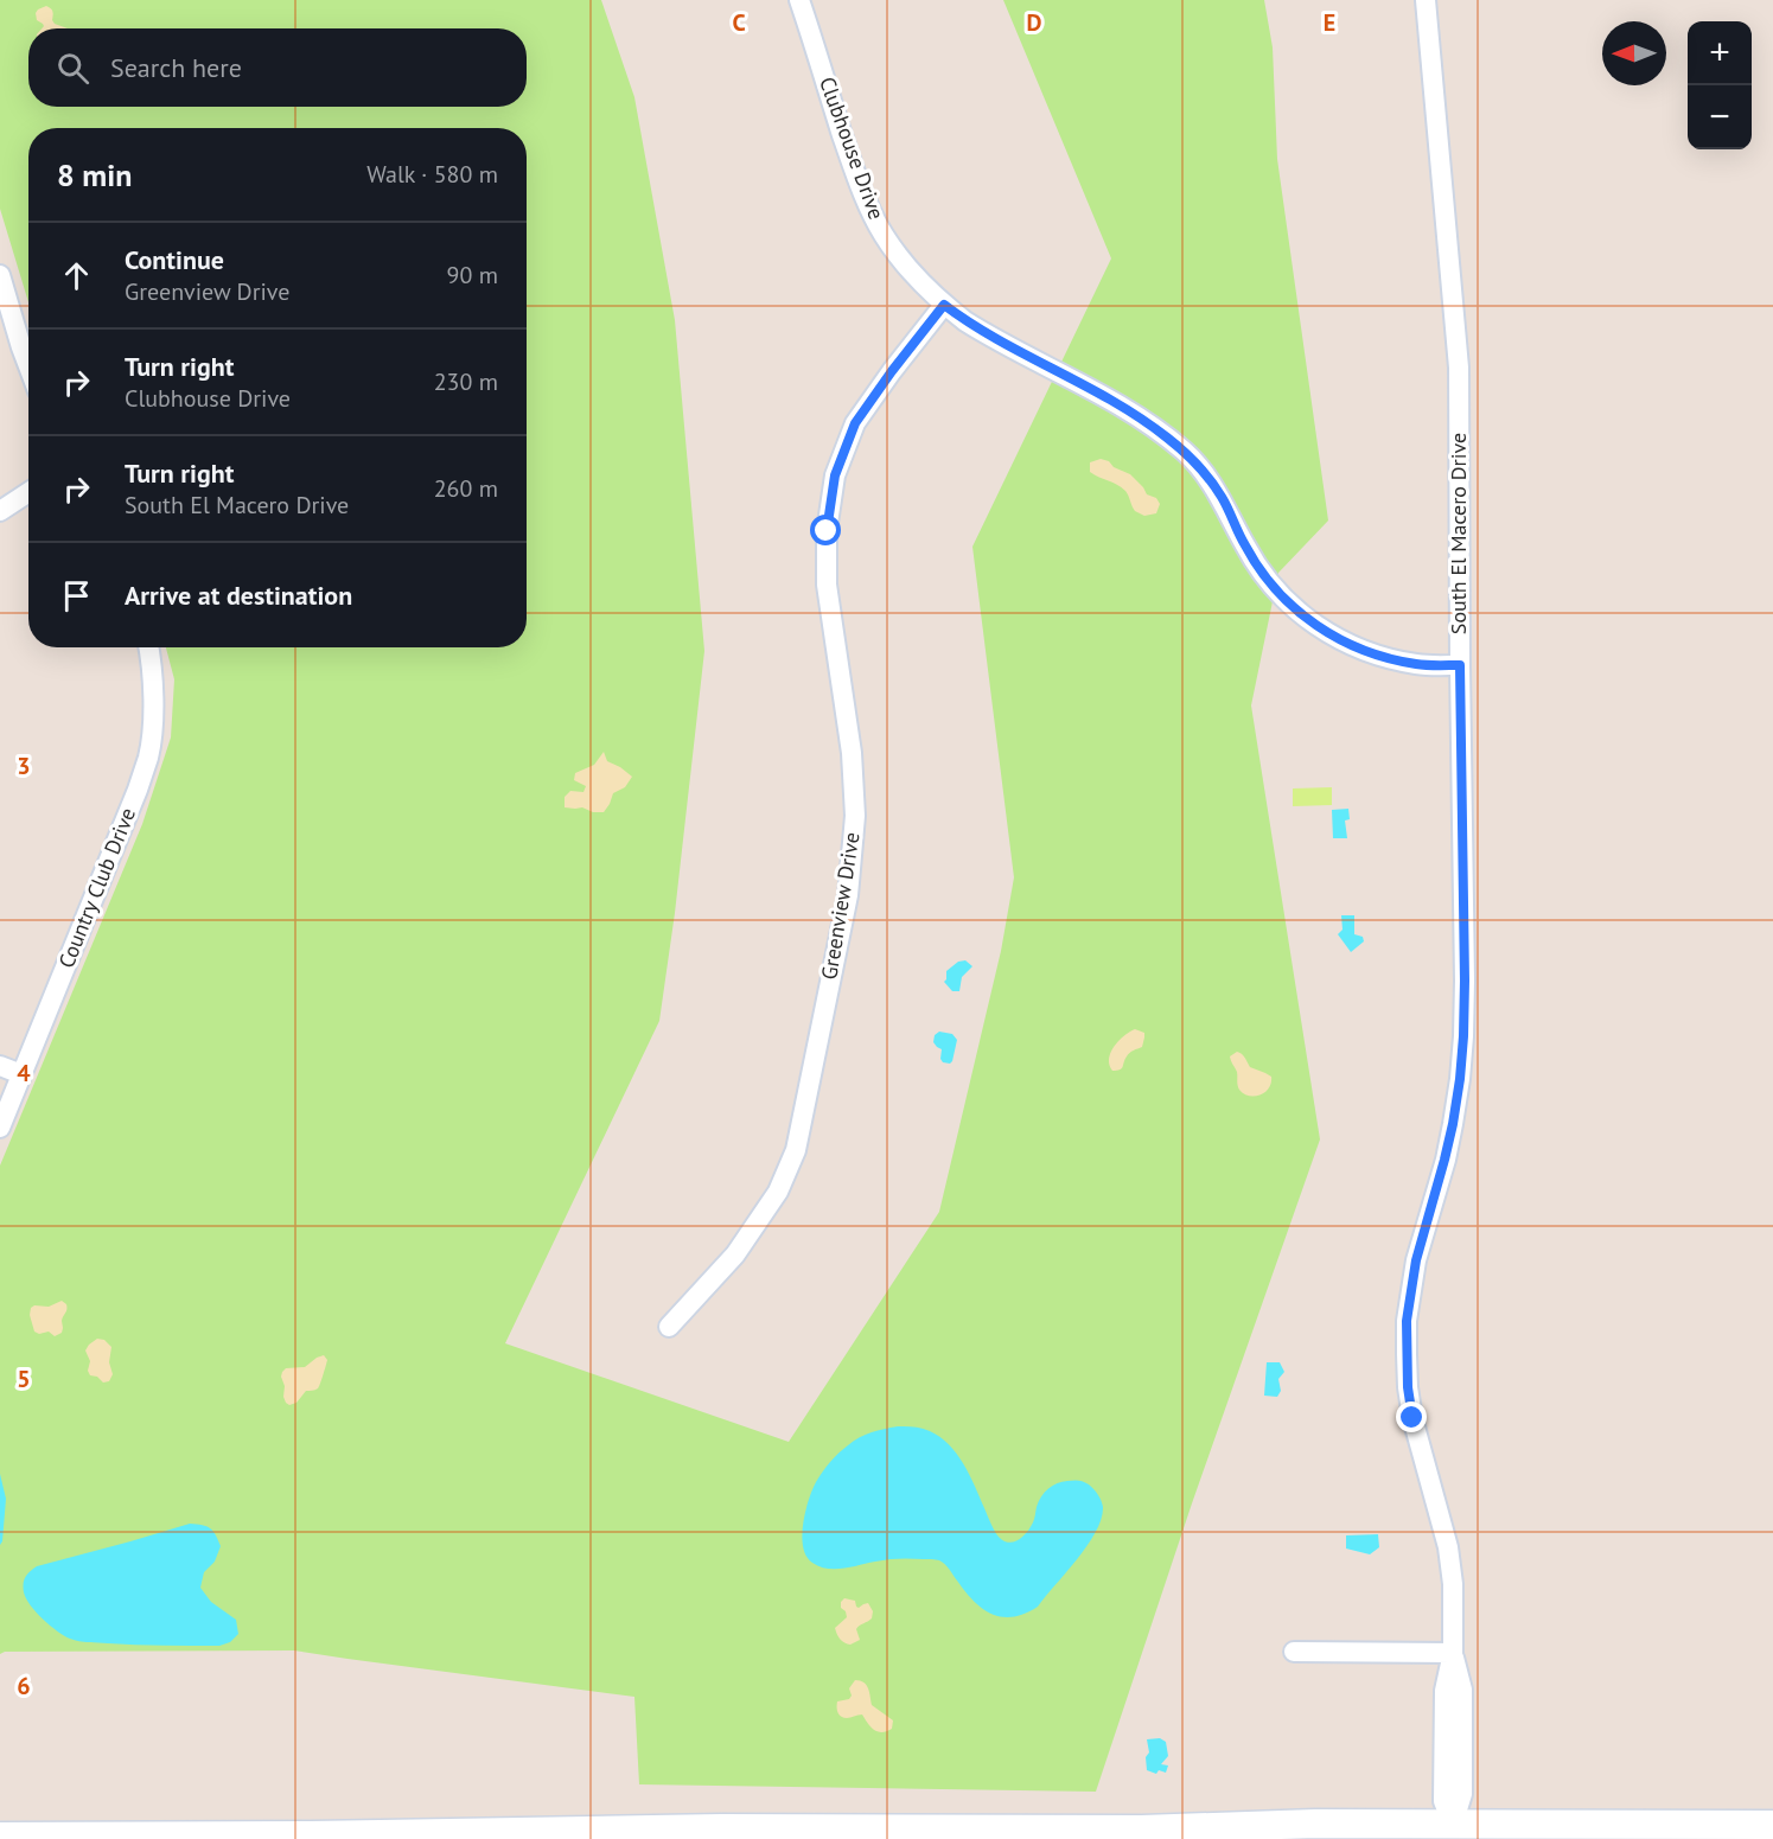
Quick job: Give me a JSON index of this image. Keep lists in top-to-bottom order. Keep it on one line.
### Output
{"streets":{"street":["Clubhouse Drive","South El Macero Drive","Country Club Drive","Greenview Drive"]},"crossings":[["Clubhouse Drive","South El Macero Drive"],["Clubhouse Drive","Greenview Drive"]],"north":"left","page":{"map_buttons":["+","−"],"search":"Search here","heading":["8 min","Walk · 580 m"],"list":[["Continue","Greenview Drive","90 m"],["Turn right","Clubhouse Drive","230 m"],["Turn right","South El Macero Drive","260 m"],"Arrive at destination"]},"grid":{"columns":["C","D","E"],"rows":["3","4","5","6"]}}
